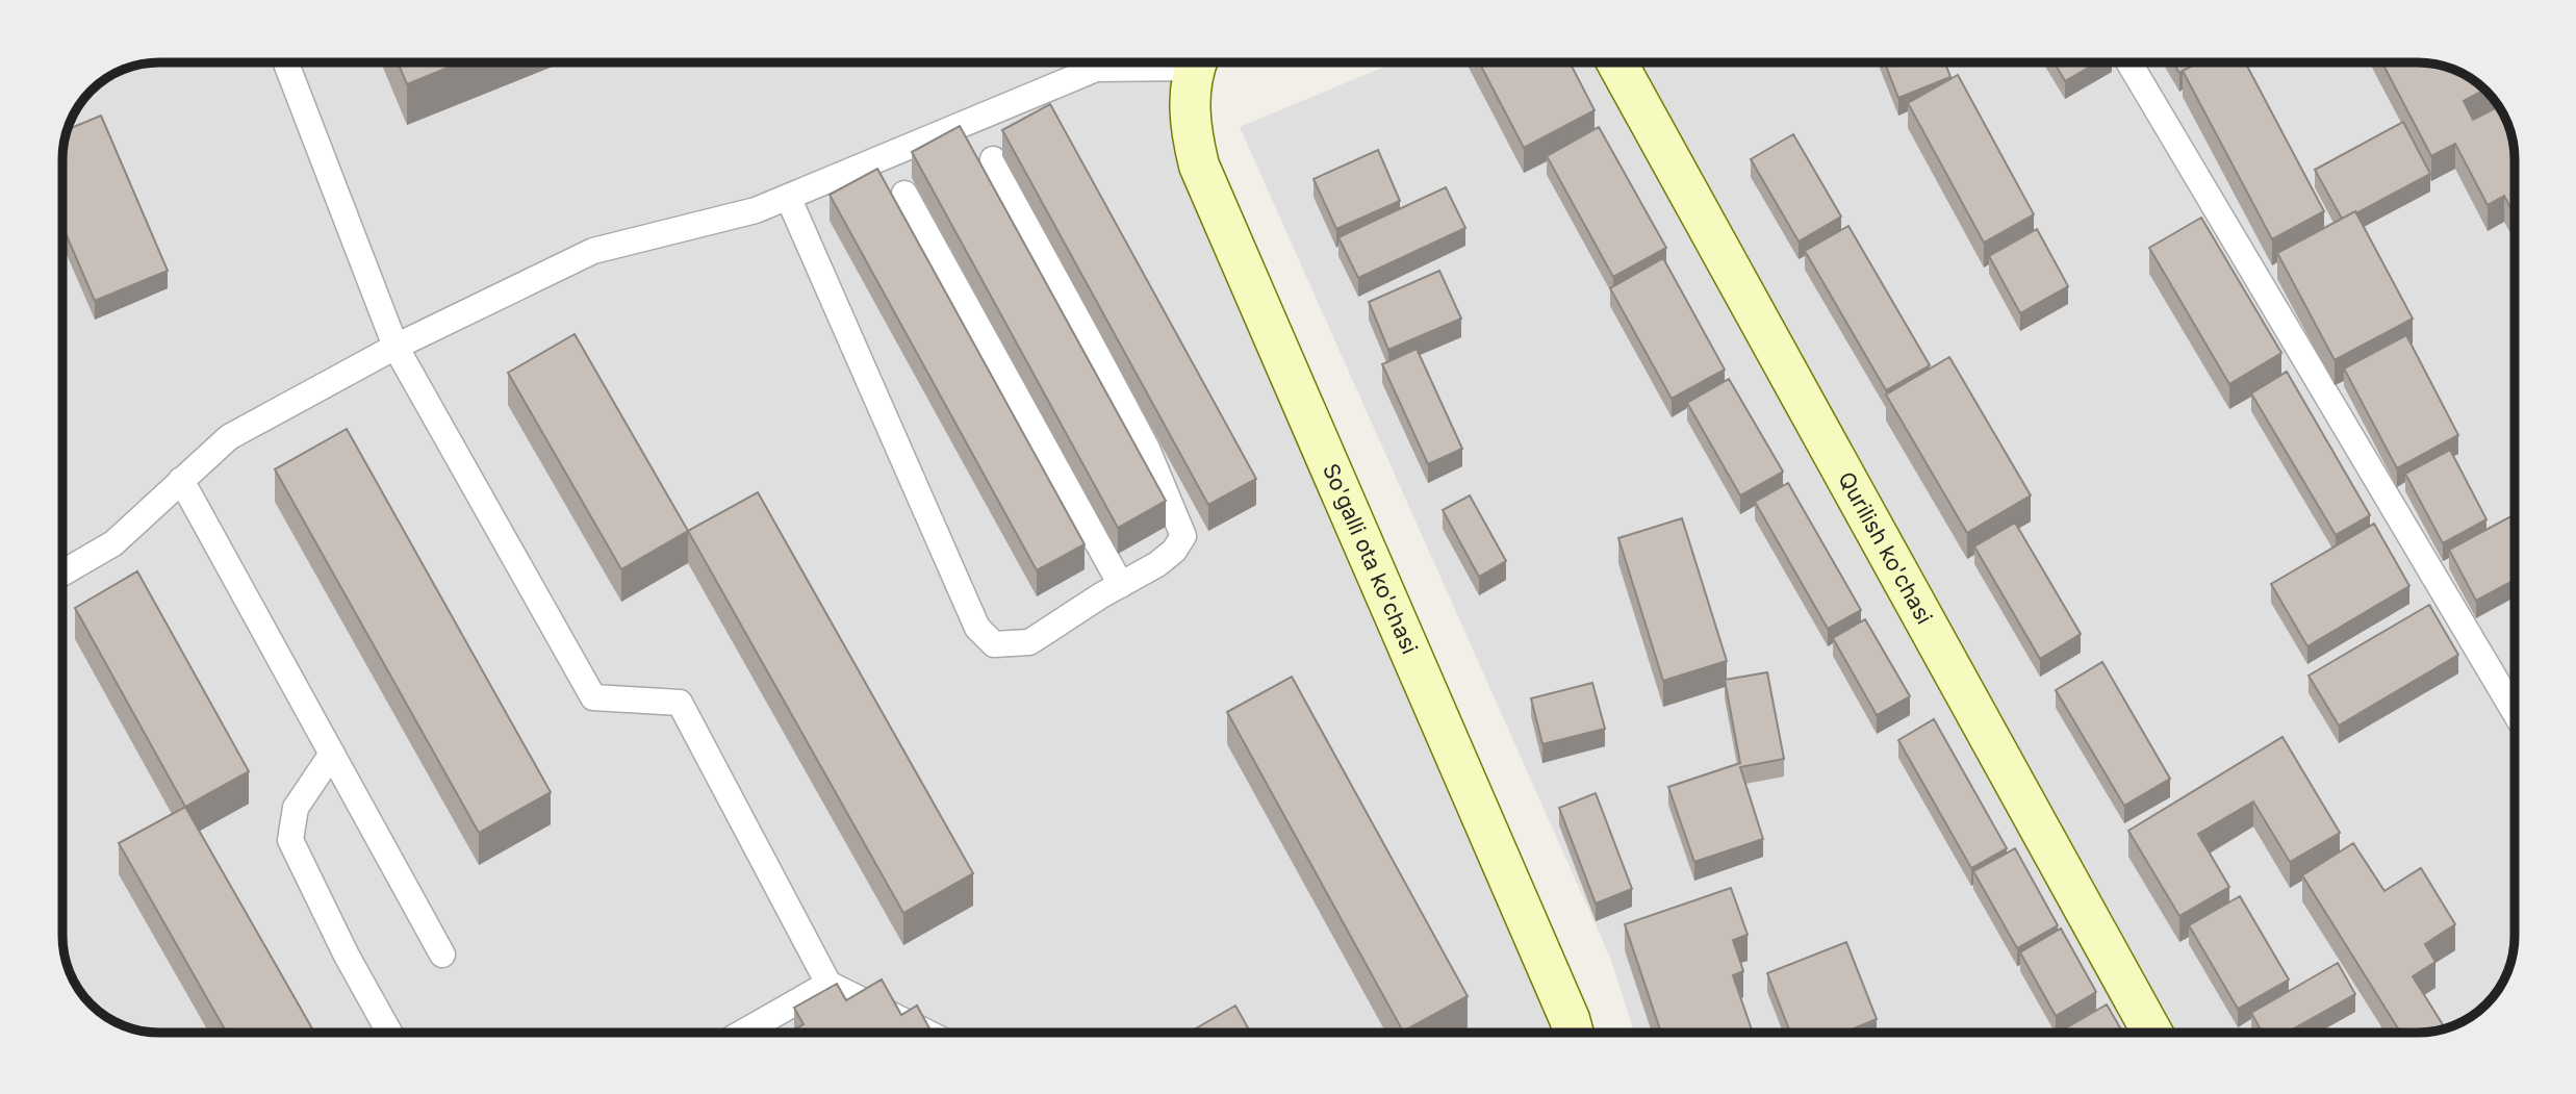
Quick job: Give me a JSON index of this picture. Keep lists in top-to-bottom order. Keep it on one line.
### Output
{"streets":{"street":["Qurilish ko'chasi","So'galli ota ko'chasi"]}}
